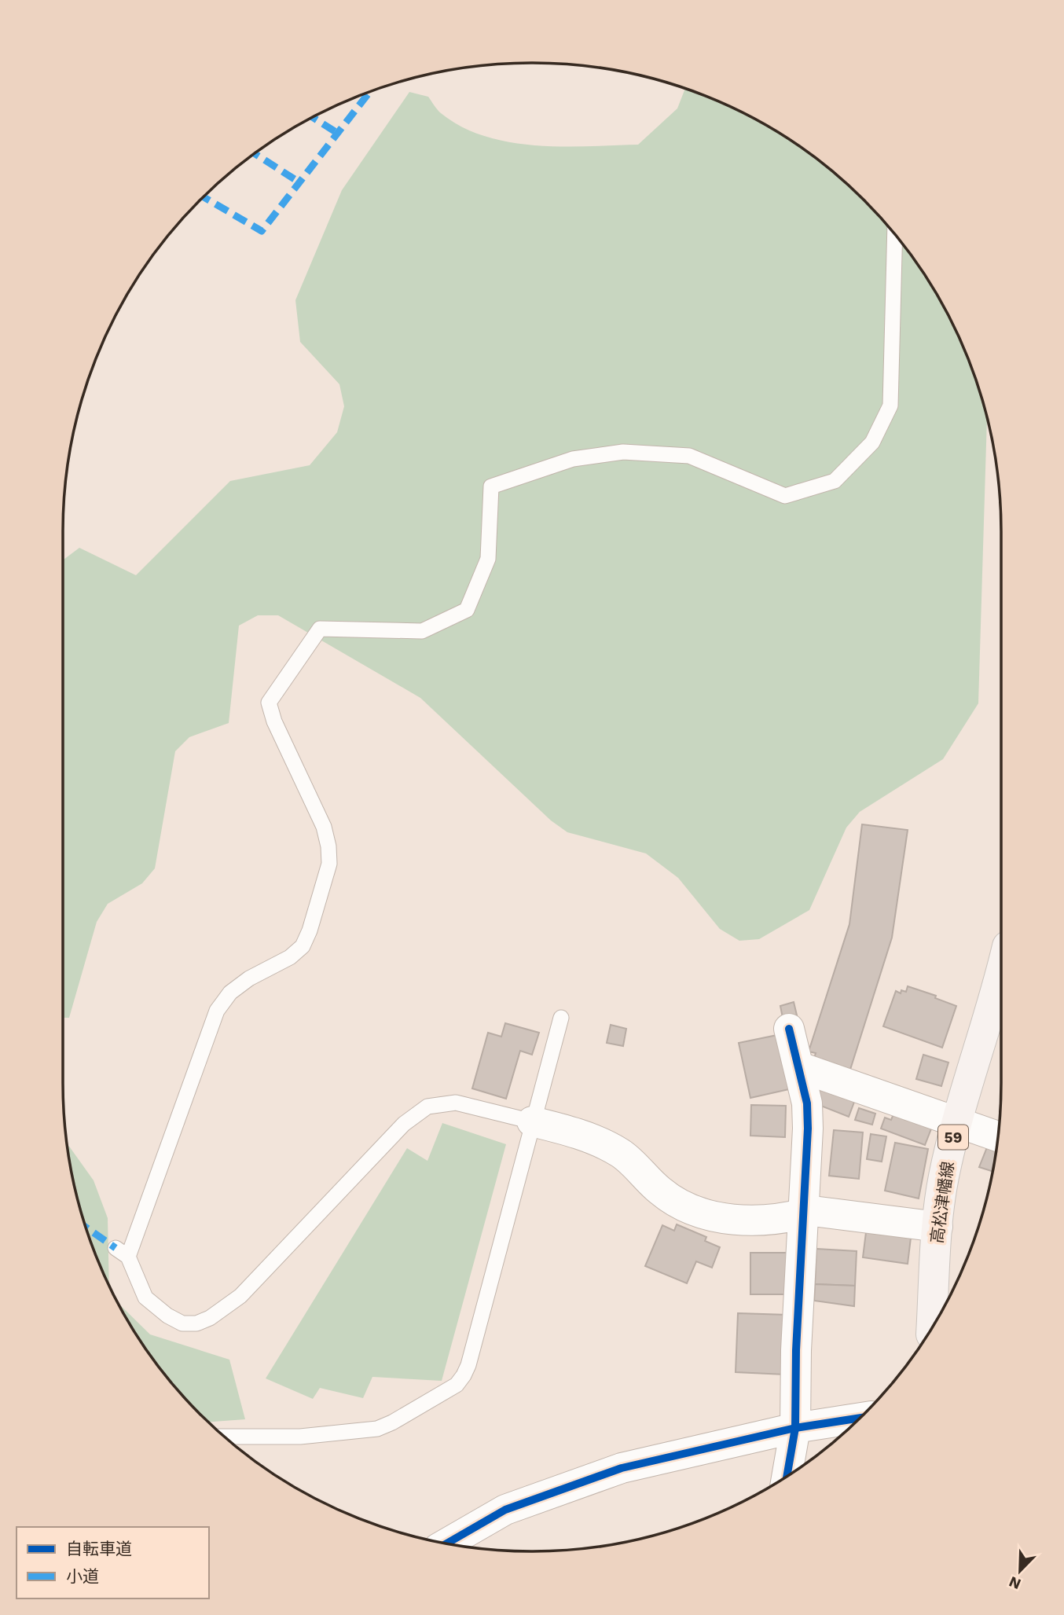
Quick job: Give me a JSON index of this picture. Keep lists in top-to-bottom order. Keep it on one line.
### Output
{"streets":{"main road":["59","高松津幡線"]},"legend":["自転車道","小道"],"north":"bottom left"}
